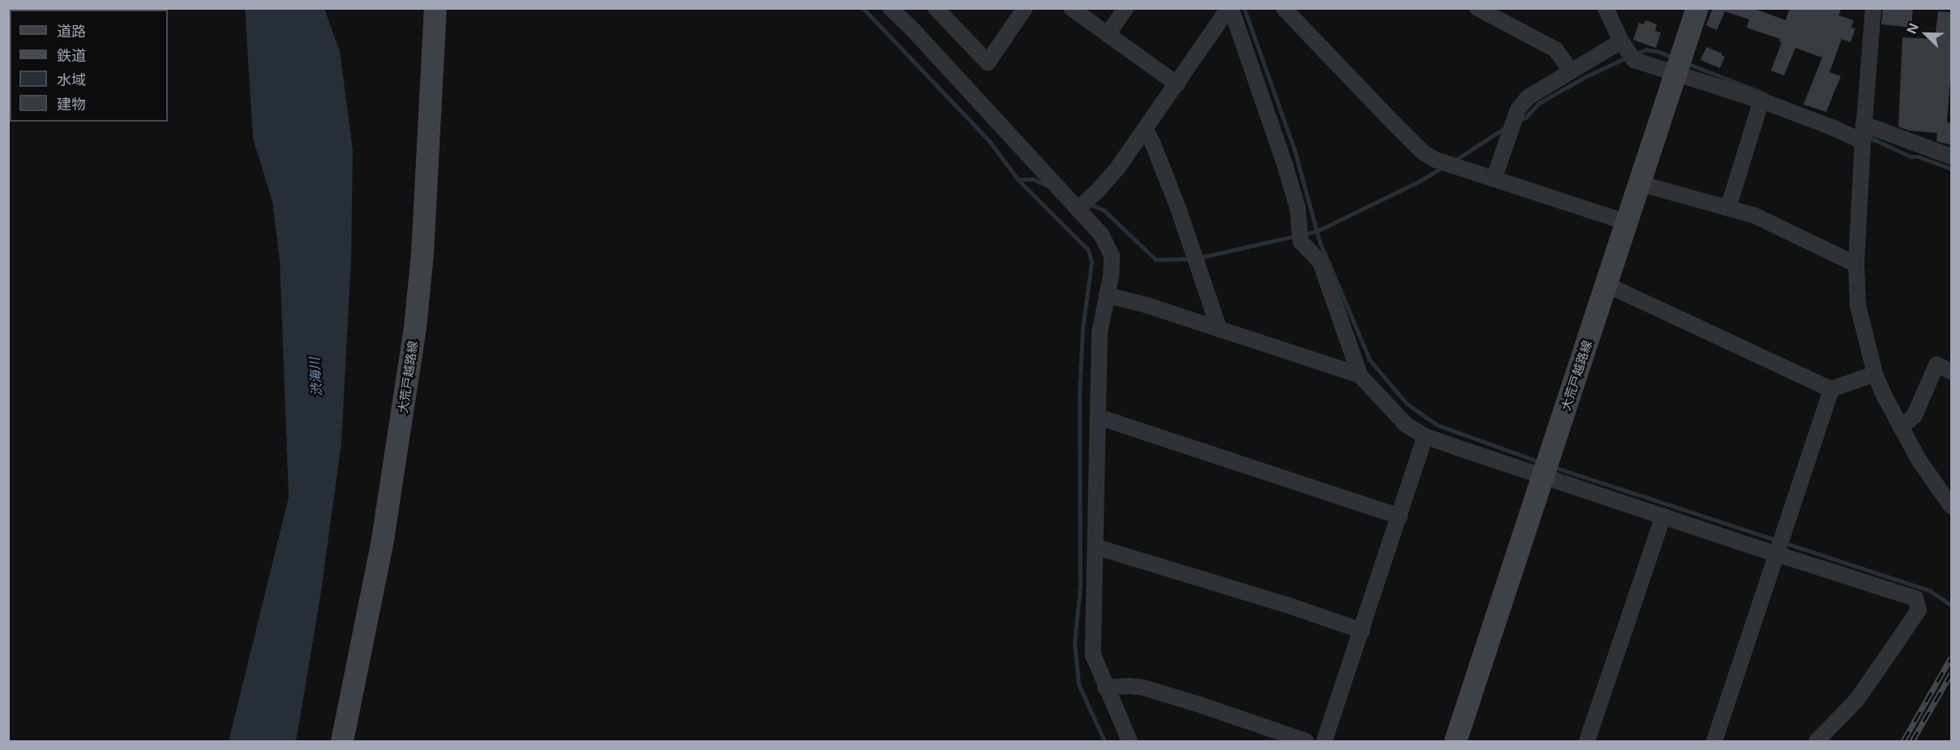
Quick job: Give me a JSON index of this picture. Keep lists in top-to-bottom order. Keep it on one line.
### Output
{"streets":{"main road":["大荒戸越路線"]},"water":["渋海川"],"legend":["道路","鉄道","水域","建物"],"north":"top left"}
